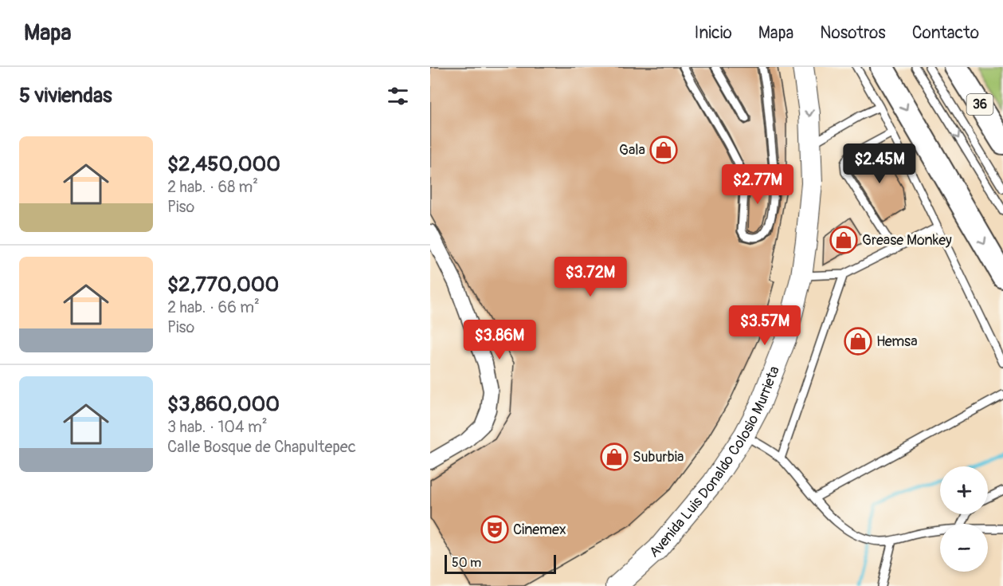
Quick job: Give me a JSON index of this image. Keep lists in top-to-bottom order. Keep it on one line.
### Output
{"streets":{"main road":["36","Avenida Luis Donaldo Colosio Murrieta"]},"places":{"shop":["Gala","Grease Monkey","Hemsa","Suburbia"],"theatre":["Cinemex"]},"scale_bar":"50 m","page":{"header":"Mapa","nav":["Inicio","Mapa","Nosotros","Contacto"],"heading":"5 viviendas","list":[{"name":"$2,450,000","note":"2 hab. · 68 m² · Piso"},{"name":"$2,770,000","note":"2 hab. · 66 m² · Piso"},{"name":"$3,860,000","note":"3 hab. · 104 m² · Calle Bosque de Chapultepec"}],"price":["$2.45M","$2.77M","$3.72M","$3.57M","$3.86M"],"map_buttons":["+","−"],"scale":"50 m"}}
